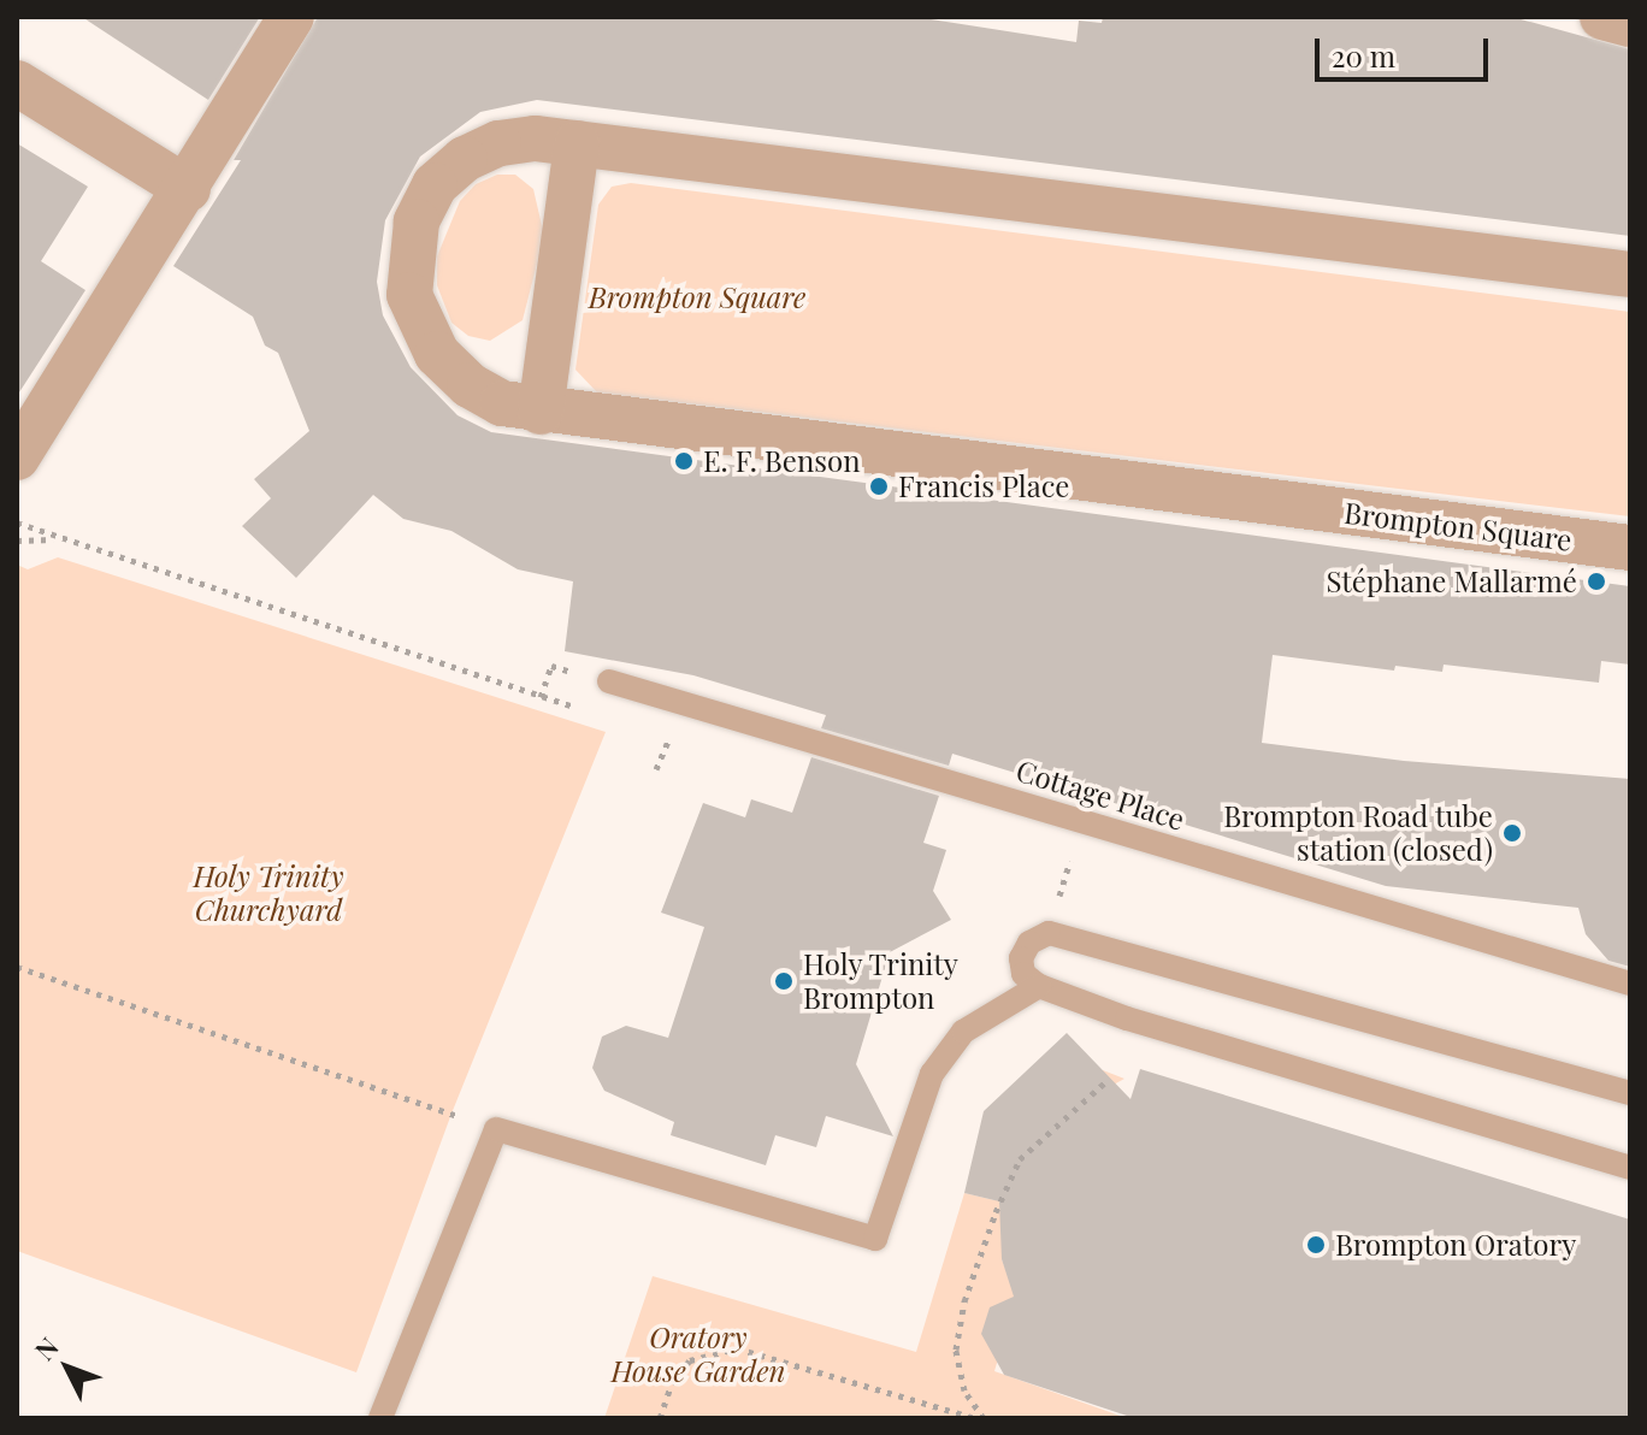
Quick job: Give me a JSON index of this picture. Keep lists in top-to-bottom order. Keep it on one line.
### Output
{"streets":{"street":["Brompton Square"],"lane":["Cottage Place"]},"parks":["Brompton Square","Holy Trinity Churchyard","Oratory House Garden"],"places":["E. F. Benson","Francis Place","Stéphane Mallarmé","Brompton Road tube station (closed)","Holy Trinity Brompton","Brompton Oratory"],"scale_bar":"20 m","north":"top left"}
